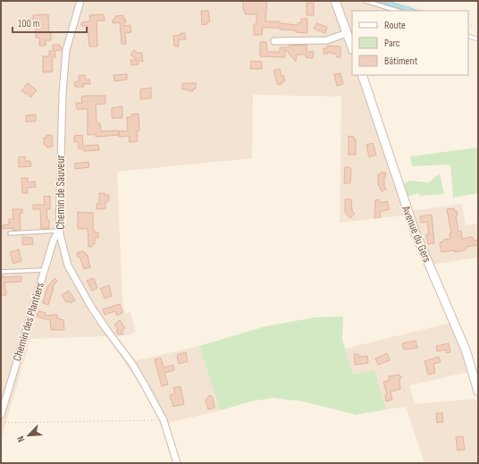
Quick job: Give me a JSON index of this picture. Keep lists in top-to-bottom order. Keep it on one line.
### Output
{"streets":{"main road":["Avenue du Gers"],"street":["Chemin de Sauveur","Chemin des Plantiers"]},"crossings":[["Chemin de Sauveur","Chemin des Plantiers"]],"legend":["Route","Parc","Bâtiment"],"scale_bar":"100 m","north":"bottom left"}
